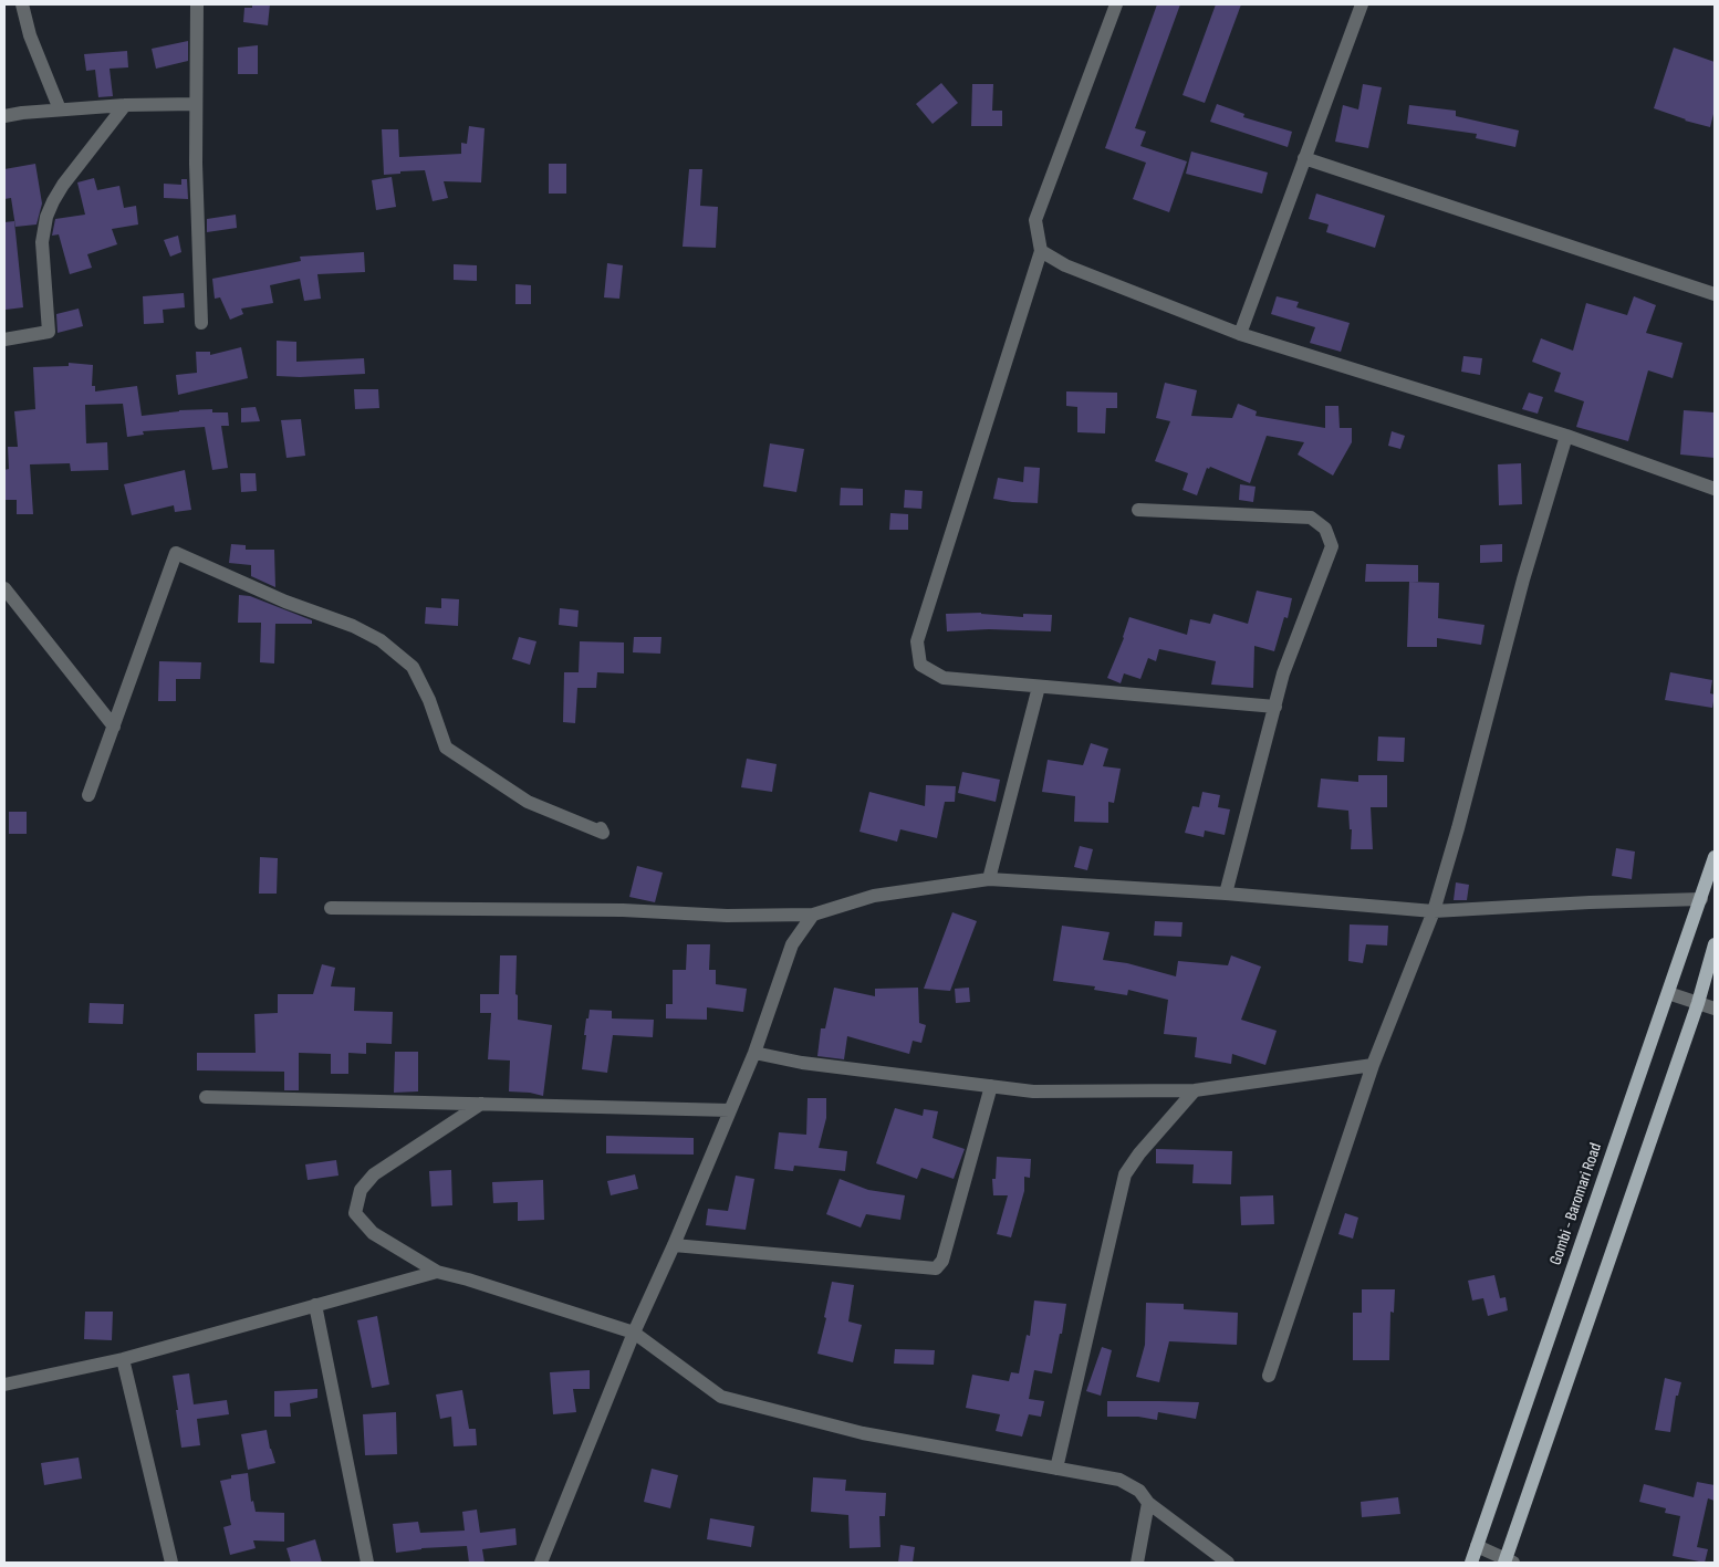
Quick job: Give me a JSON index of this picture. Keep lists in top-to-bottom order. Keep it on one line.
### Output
{"streets":{"main road":["Gombi - Baromari Road"]}}
